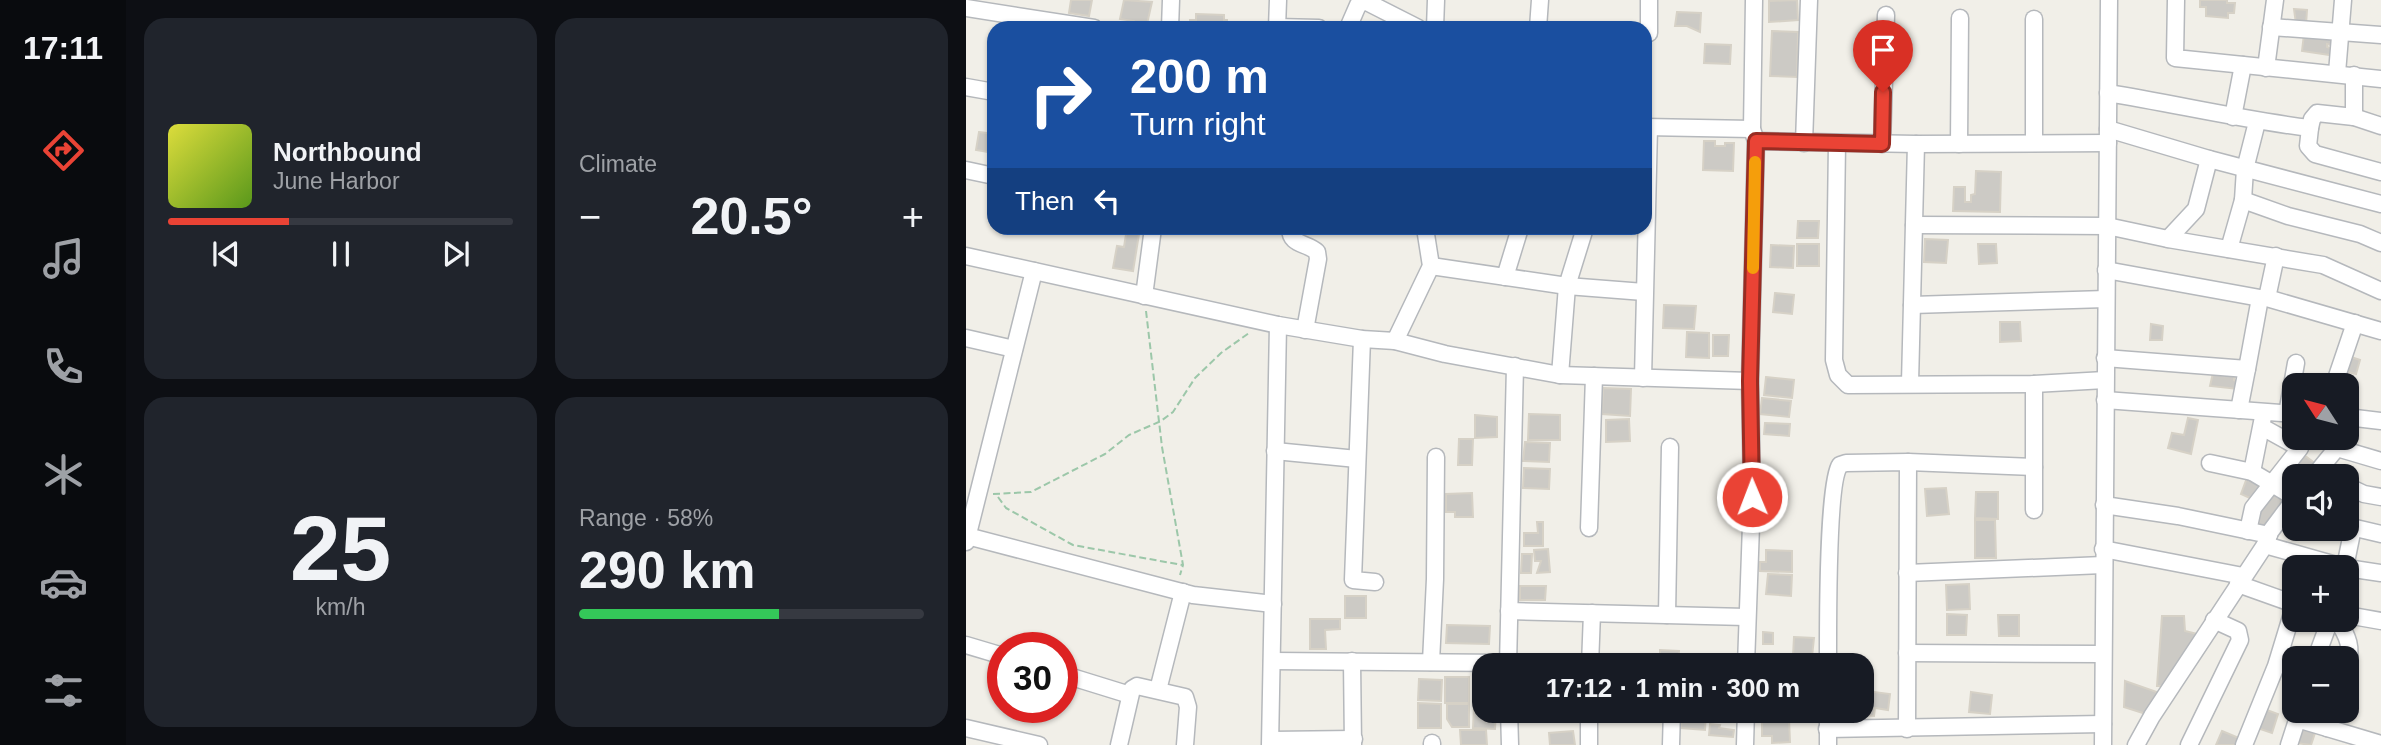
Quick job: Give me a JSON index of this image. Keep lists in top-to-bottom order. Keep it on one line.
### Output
{"north":"top left","page":{"tabs":"17:11","tile":["Climate",["25","km/h"],["Range · 58%","290 km"]],"turn":["200 m","Turn right"],"song":["Northbound","June Harbor"],"then":"Then","heat":["−","20.5°","+"],"map_buttons":["+","−"],"limit":"30","trip":"17:12 · 1 min · 300 m"}}
